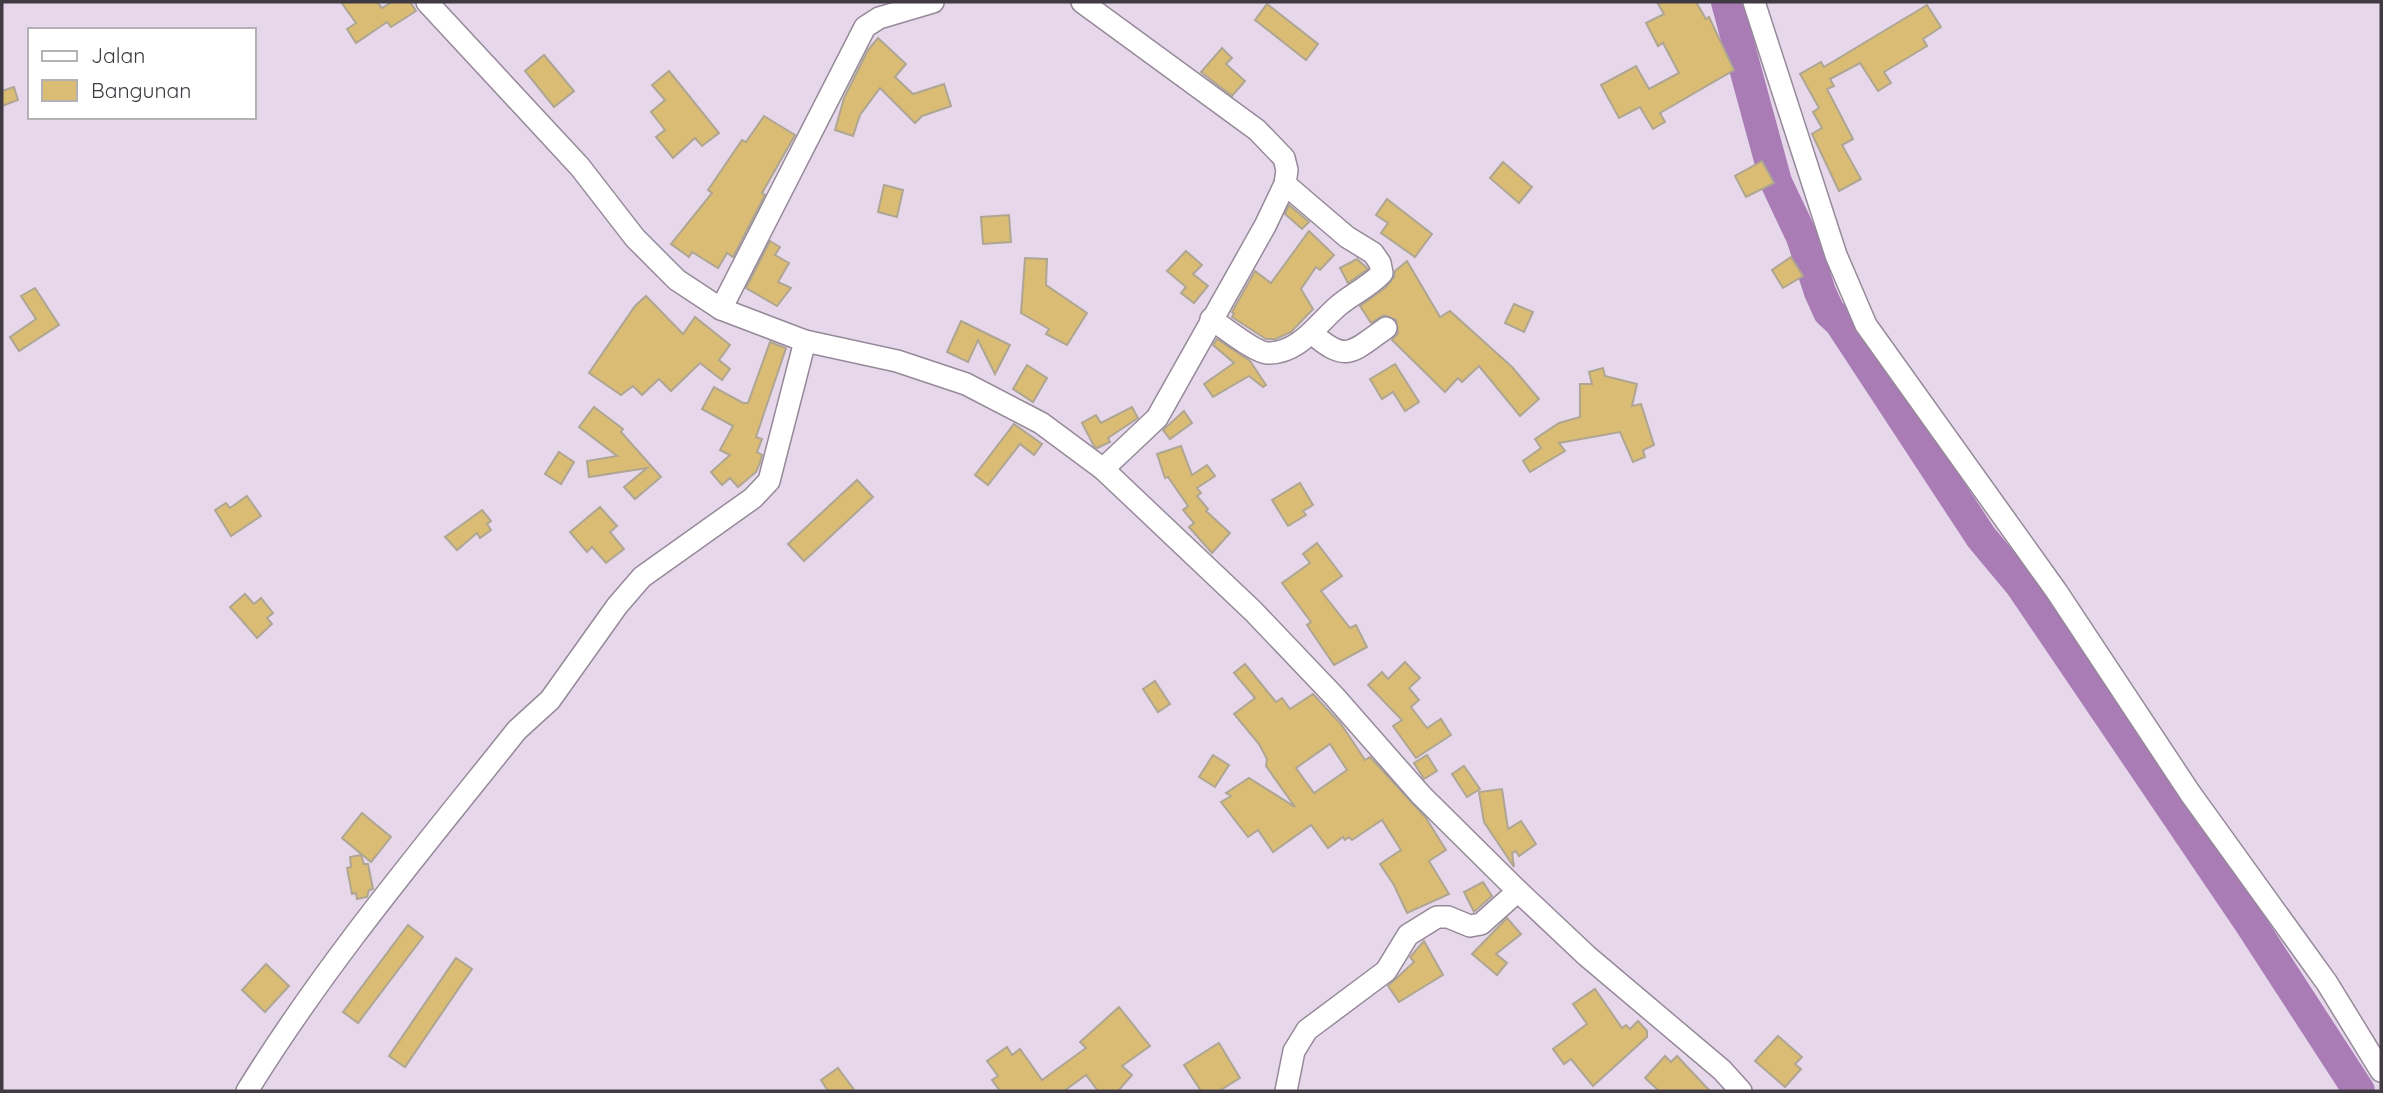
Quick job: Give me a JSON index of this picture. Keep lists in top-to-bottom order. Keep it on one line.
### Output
{"legend":["Jalan","Bangunan"]}
